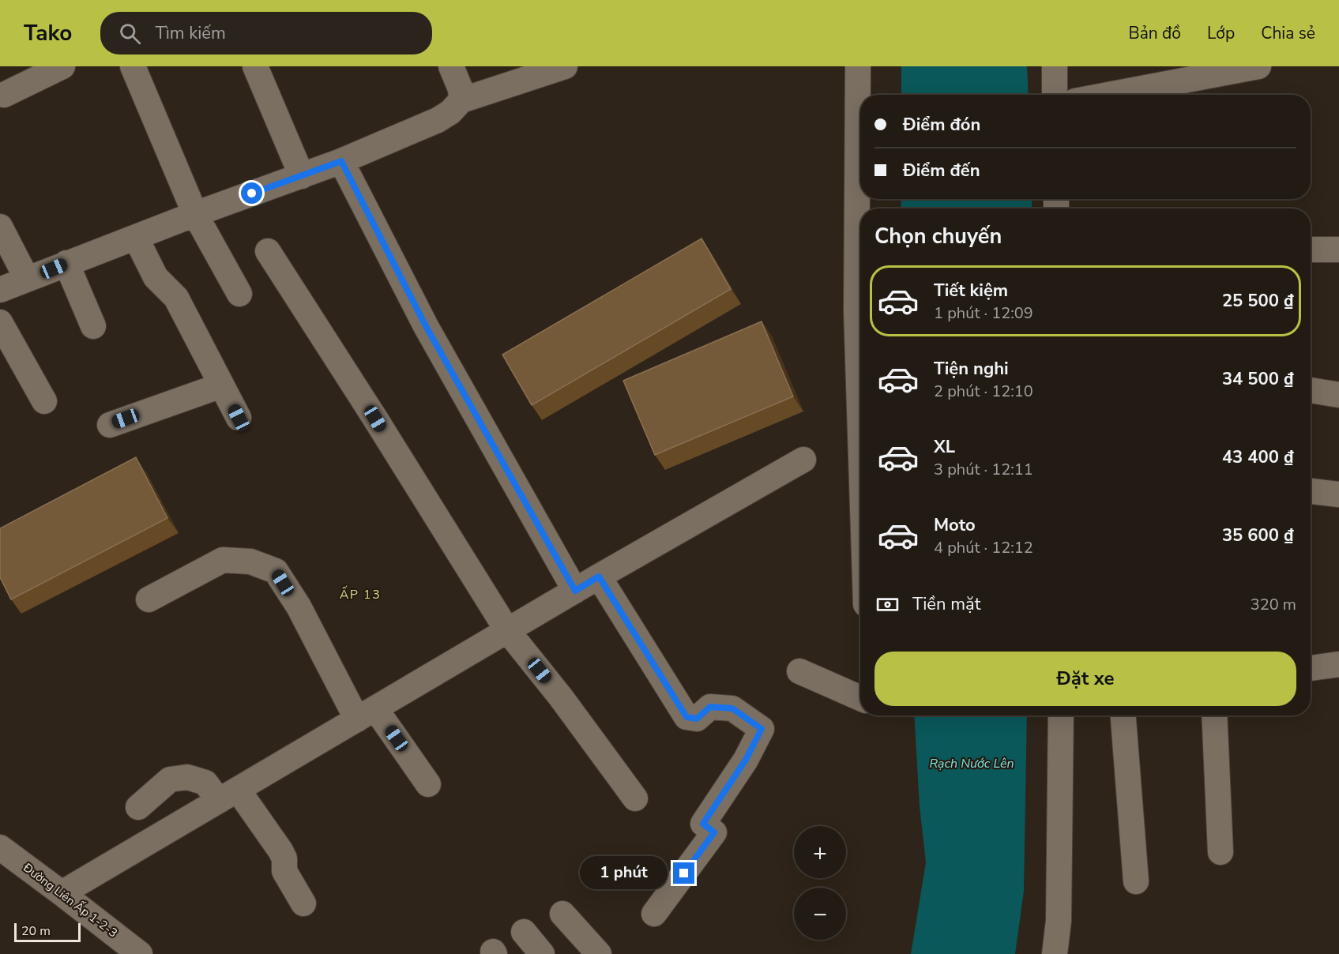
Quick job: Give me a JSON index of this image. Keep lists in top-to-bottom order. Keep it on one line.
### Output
{"streets":{"street":["Đường Liên Ấp 1-2-3"]},"districts":["ẤP 13"],"water":["Rạch Nước Lên"],"scale_bar":"20 m","page":{"header":"Tako","search":"Tìm kiếm","nav":["Bản đồ","Lớp","Chia sẻ"],"banner":["Điểm đón","Điểm đến"],"heading":"Chọn chuyến","list":[{"name":"Tiết kiệm","note":"1 phút · 12:09","value":"25 500 ₫"},{"name":"Tiện nghi","note":"2 phút · 12:10","value":"34 500 ₫"},{"name":"XL","note":"3 phút · 12:11","value":"43 400 ₫"},{"name":"Moto","note":"4 phút · 12:12","value":"35 600 ₫"}],"pay":["Tiền mặt","320 m"],"buttons":"Đặt xe","map_buttons":["+","−"],"bubble":"1 phút","scale":"20 m"}}
